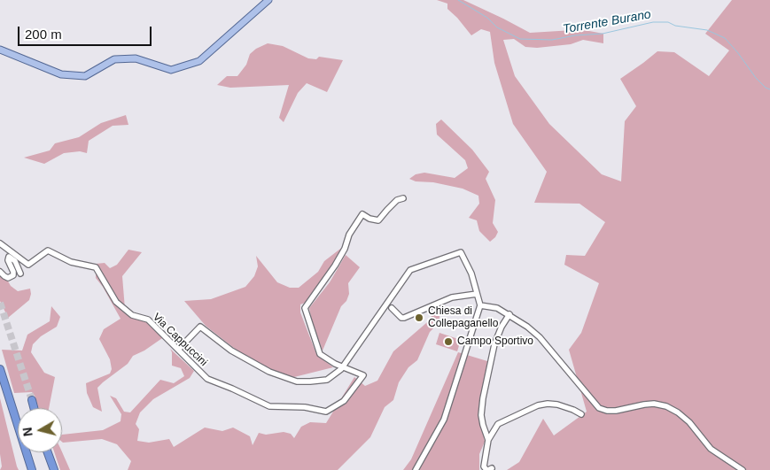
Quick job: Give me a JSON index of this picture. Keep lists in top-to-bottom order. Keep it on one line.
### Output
{"streets":{"street":["Via Cappuccini"]},"water":["Torrente Burano"],"places":["Chiesa di Collepaganello","Campo Sportivo"],"scale_bar":"200 m","north":"left"}
